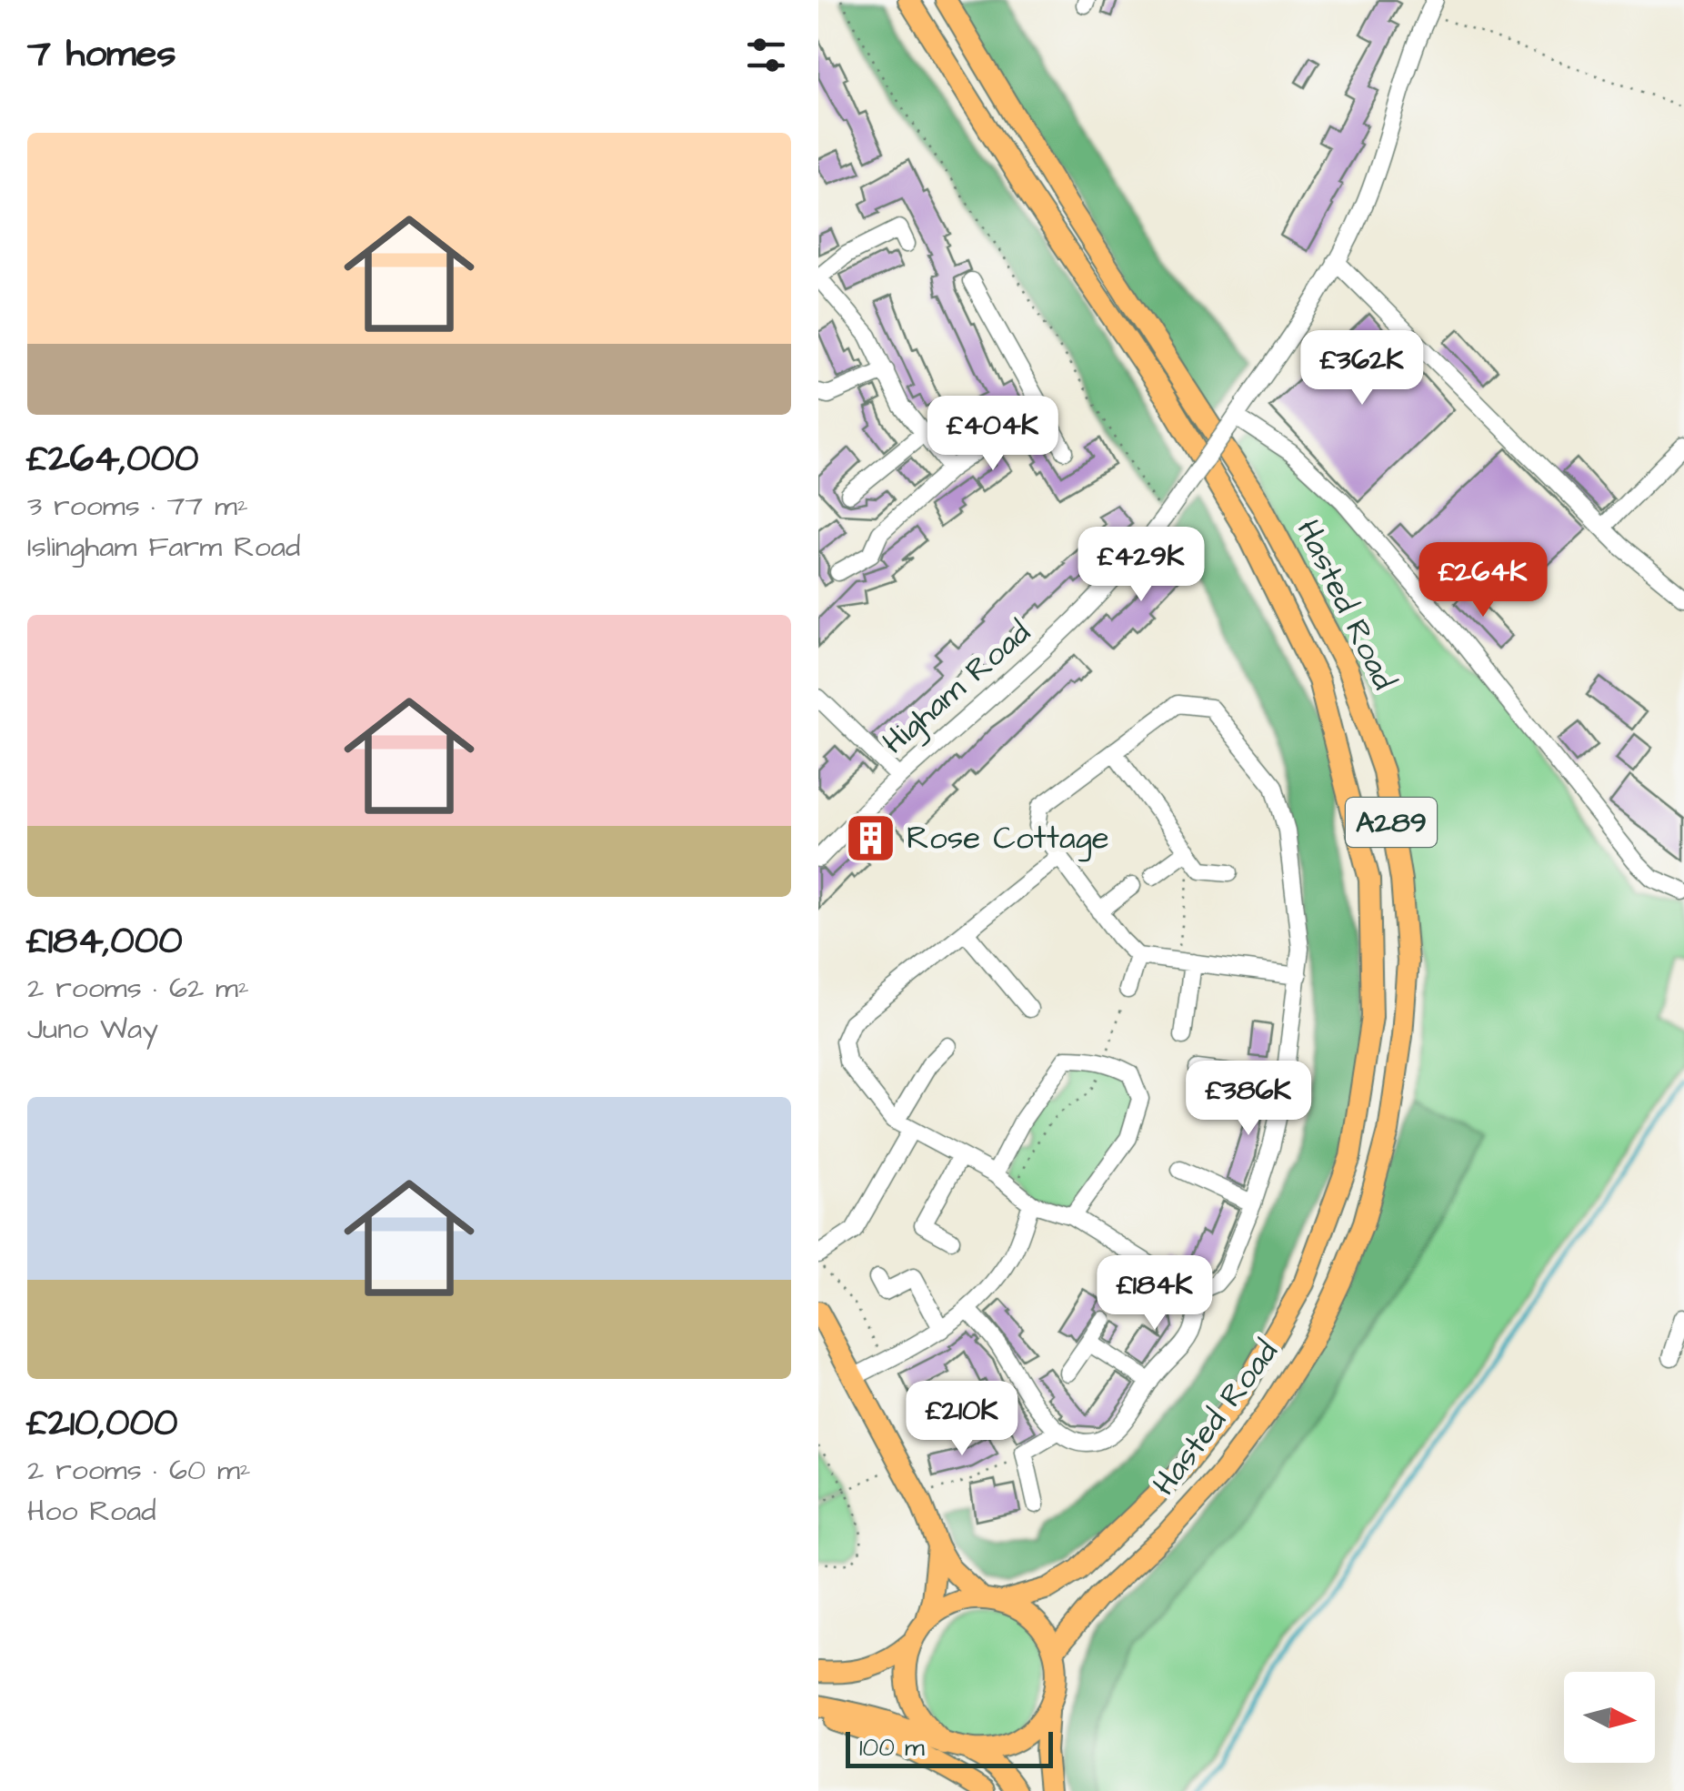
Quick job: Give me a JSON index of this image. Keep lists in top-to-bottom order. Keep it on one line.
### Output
{"streets":{"main road":["Hasted Road","A289"],"street":["Higham Road"]},"places":{"building":["Rose Cottage"]},"scale_bar":"100 m","north":"right","page":{"heading":"7 homes","list":[{"name":"£264,000","note":"3 rooms · 77 m² · Islingham Farm Road"},{"name":"£184,000","note":"2 rooms · 62 m² · Juno Way"},{"name":"£210,000","note":"2 rooms · 60 m² · Hoo Road"}],"price":["£362K","£404K","£429K","£264K","£386K","£184K","£210K"],"scale":"100 m"}}
